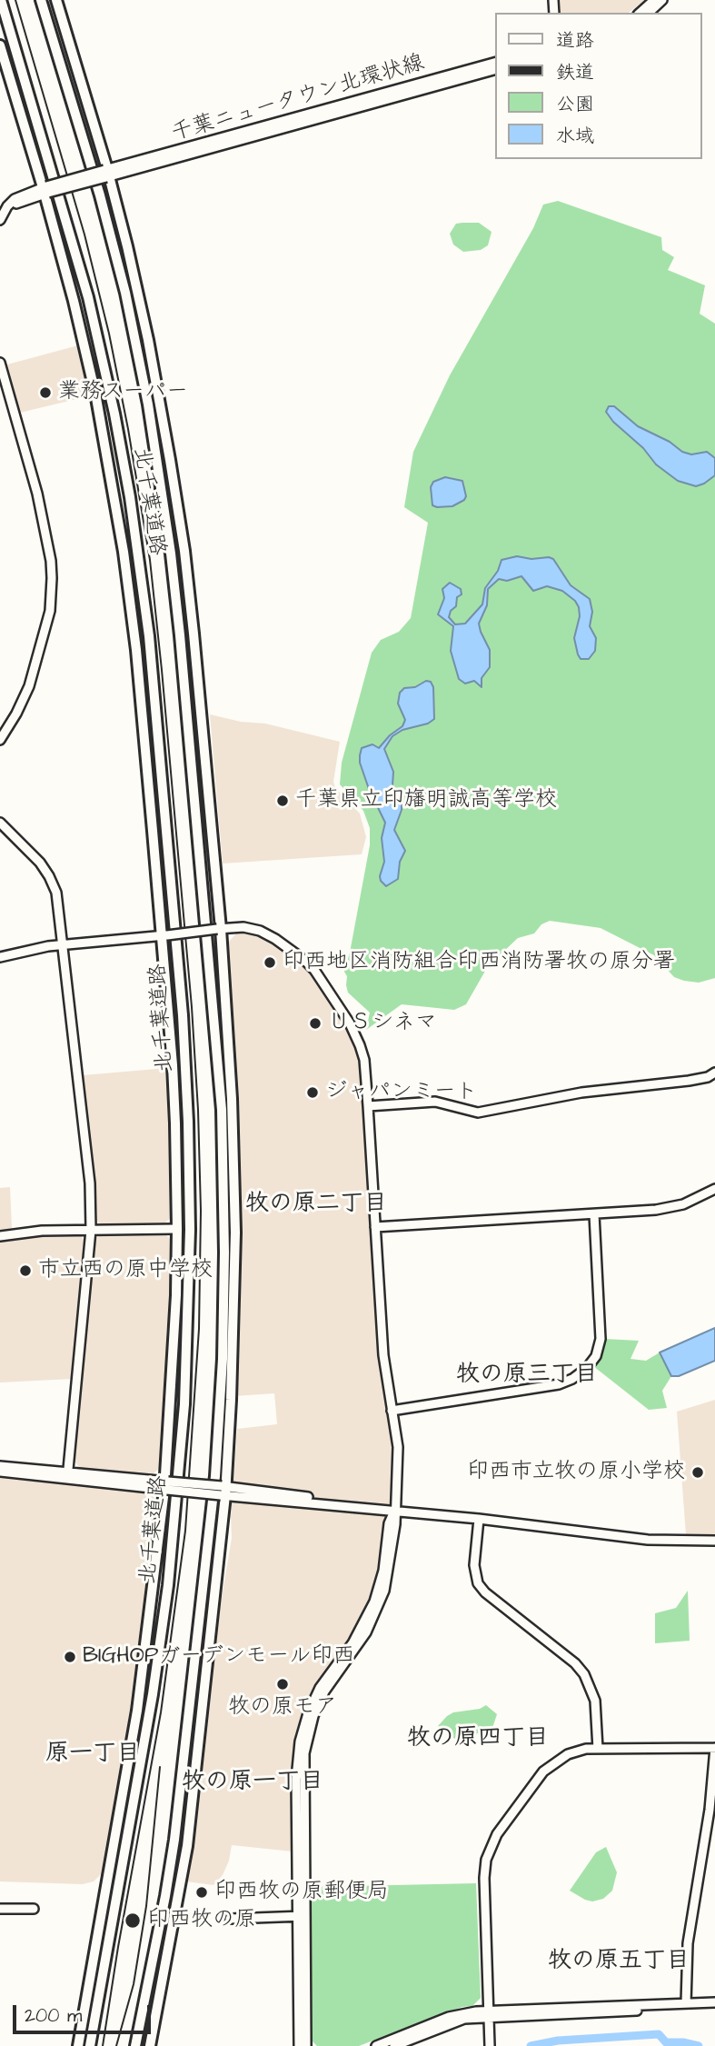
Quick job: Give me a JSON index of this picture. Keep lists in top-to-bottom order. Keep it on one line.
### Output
{"streets":{"highway":["北千葉道路"],"street":["千葉ニュータウン北環状線"]},"crossings":[["千葉ニュータウン北環状線","北千葉道路"]],"districts":["牧の原二丁目","牧の原三丁目","牧の原四丁目","原一丁目","牧の原一丁目","牧の原五丁目"],"places":["業務スーパー","千葉県立印旛明誠高等学校","印西地区消防組合印西消防署牧の原分署","ＵＳシネマ","ジャパンミート","市立西の原中学校","印西市立牧の原小学校","BIGHOPガーデンモール印西","牧の原モア","印西牧の原郵便局","印西牧の原"],"legend":["道路","鉄道","公園","水域"],"scale_bar":"200 m"}
